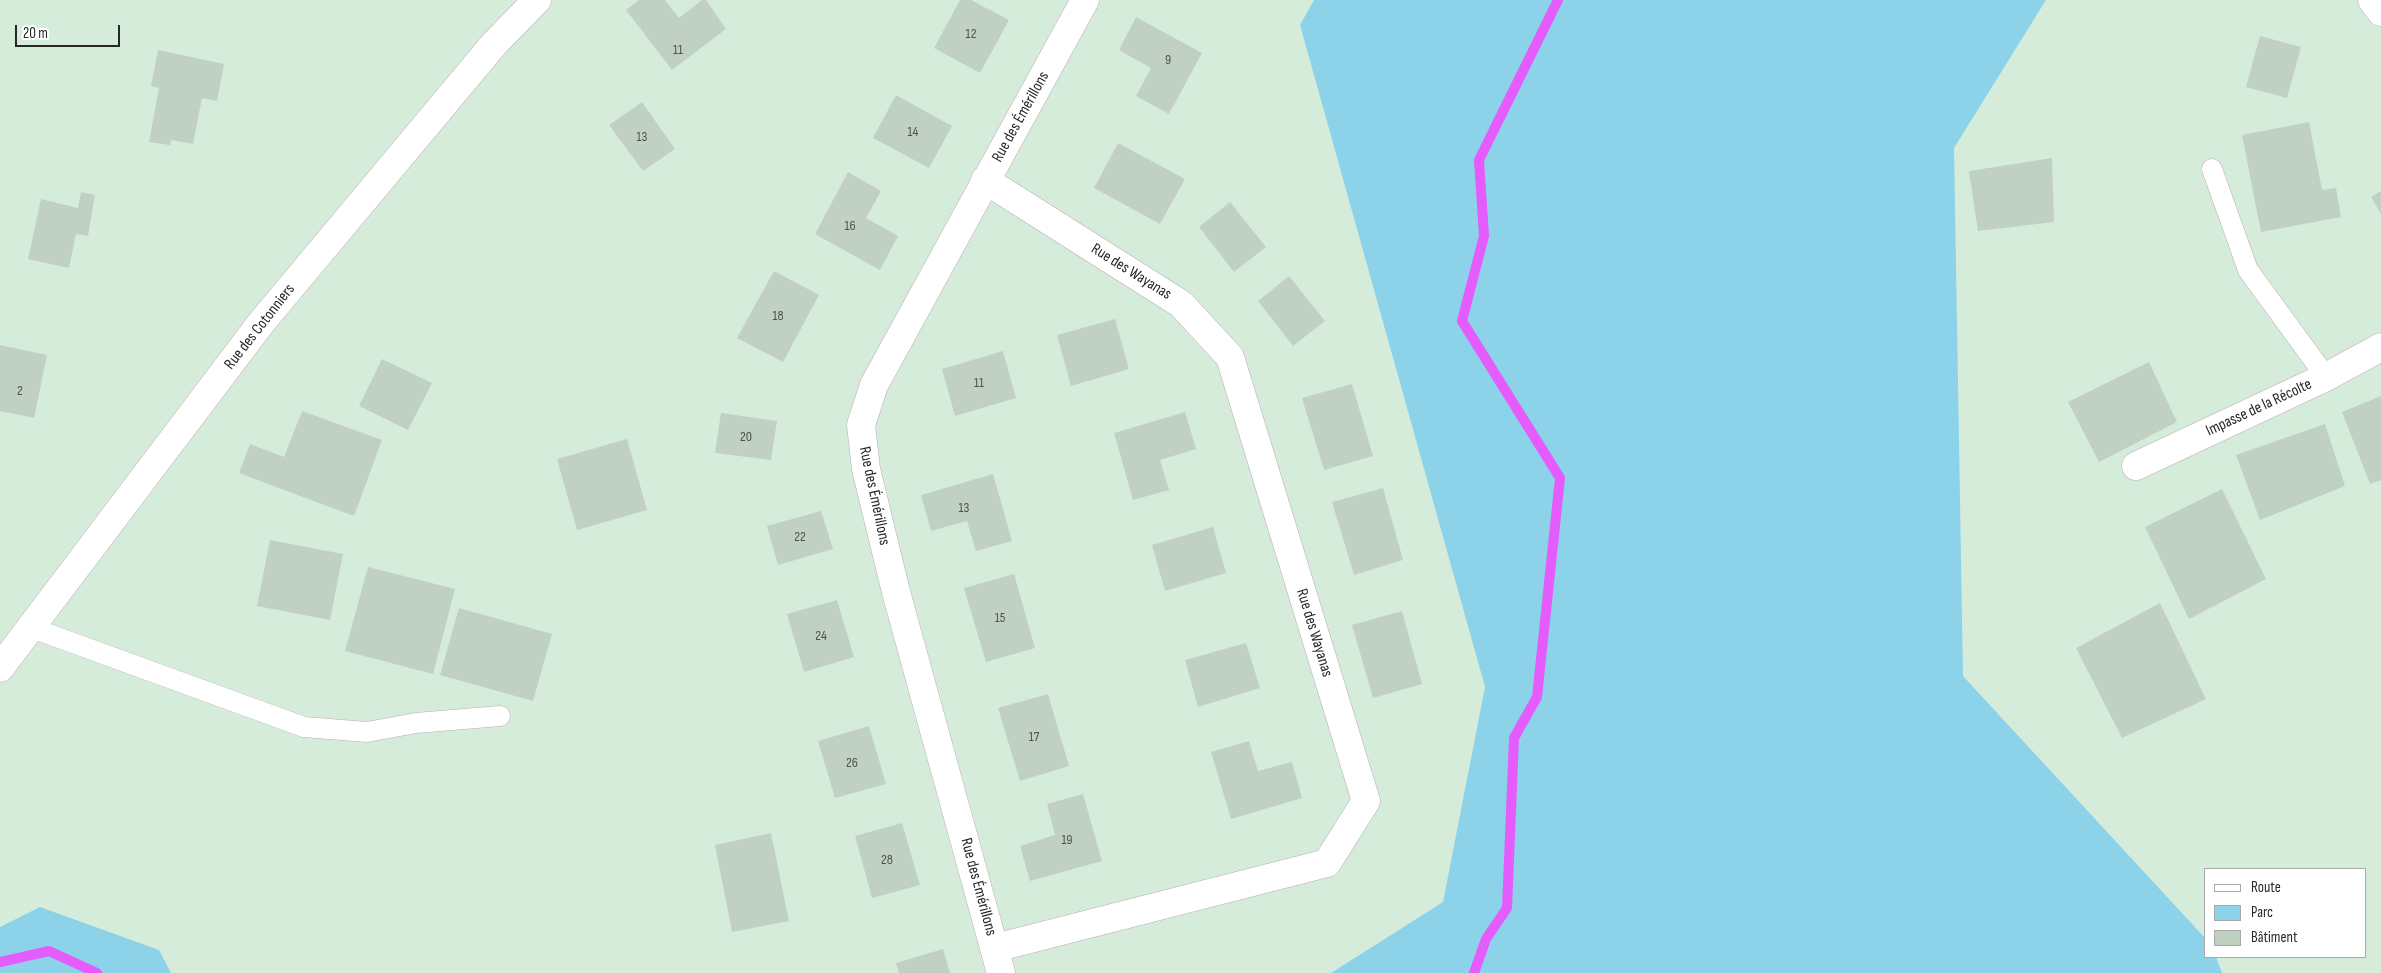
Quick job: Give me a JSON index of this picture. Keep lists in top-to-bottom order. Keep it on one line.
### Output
{"streets":{"street":["Rue des Émérillons","Rue des Wayanas","Rue des Cotonniers","Impasse de la Récolte"]},"crossings":[["Rue des Émérillons","Rue des Wayanas"]],"house_numbers":["12","11","9","14","13","16","18","11","2","20","13","22","15","24","17","26","19","28"],"legend":["Route","Parc","Bâtiment"],"scale_bar":"20 m"}
